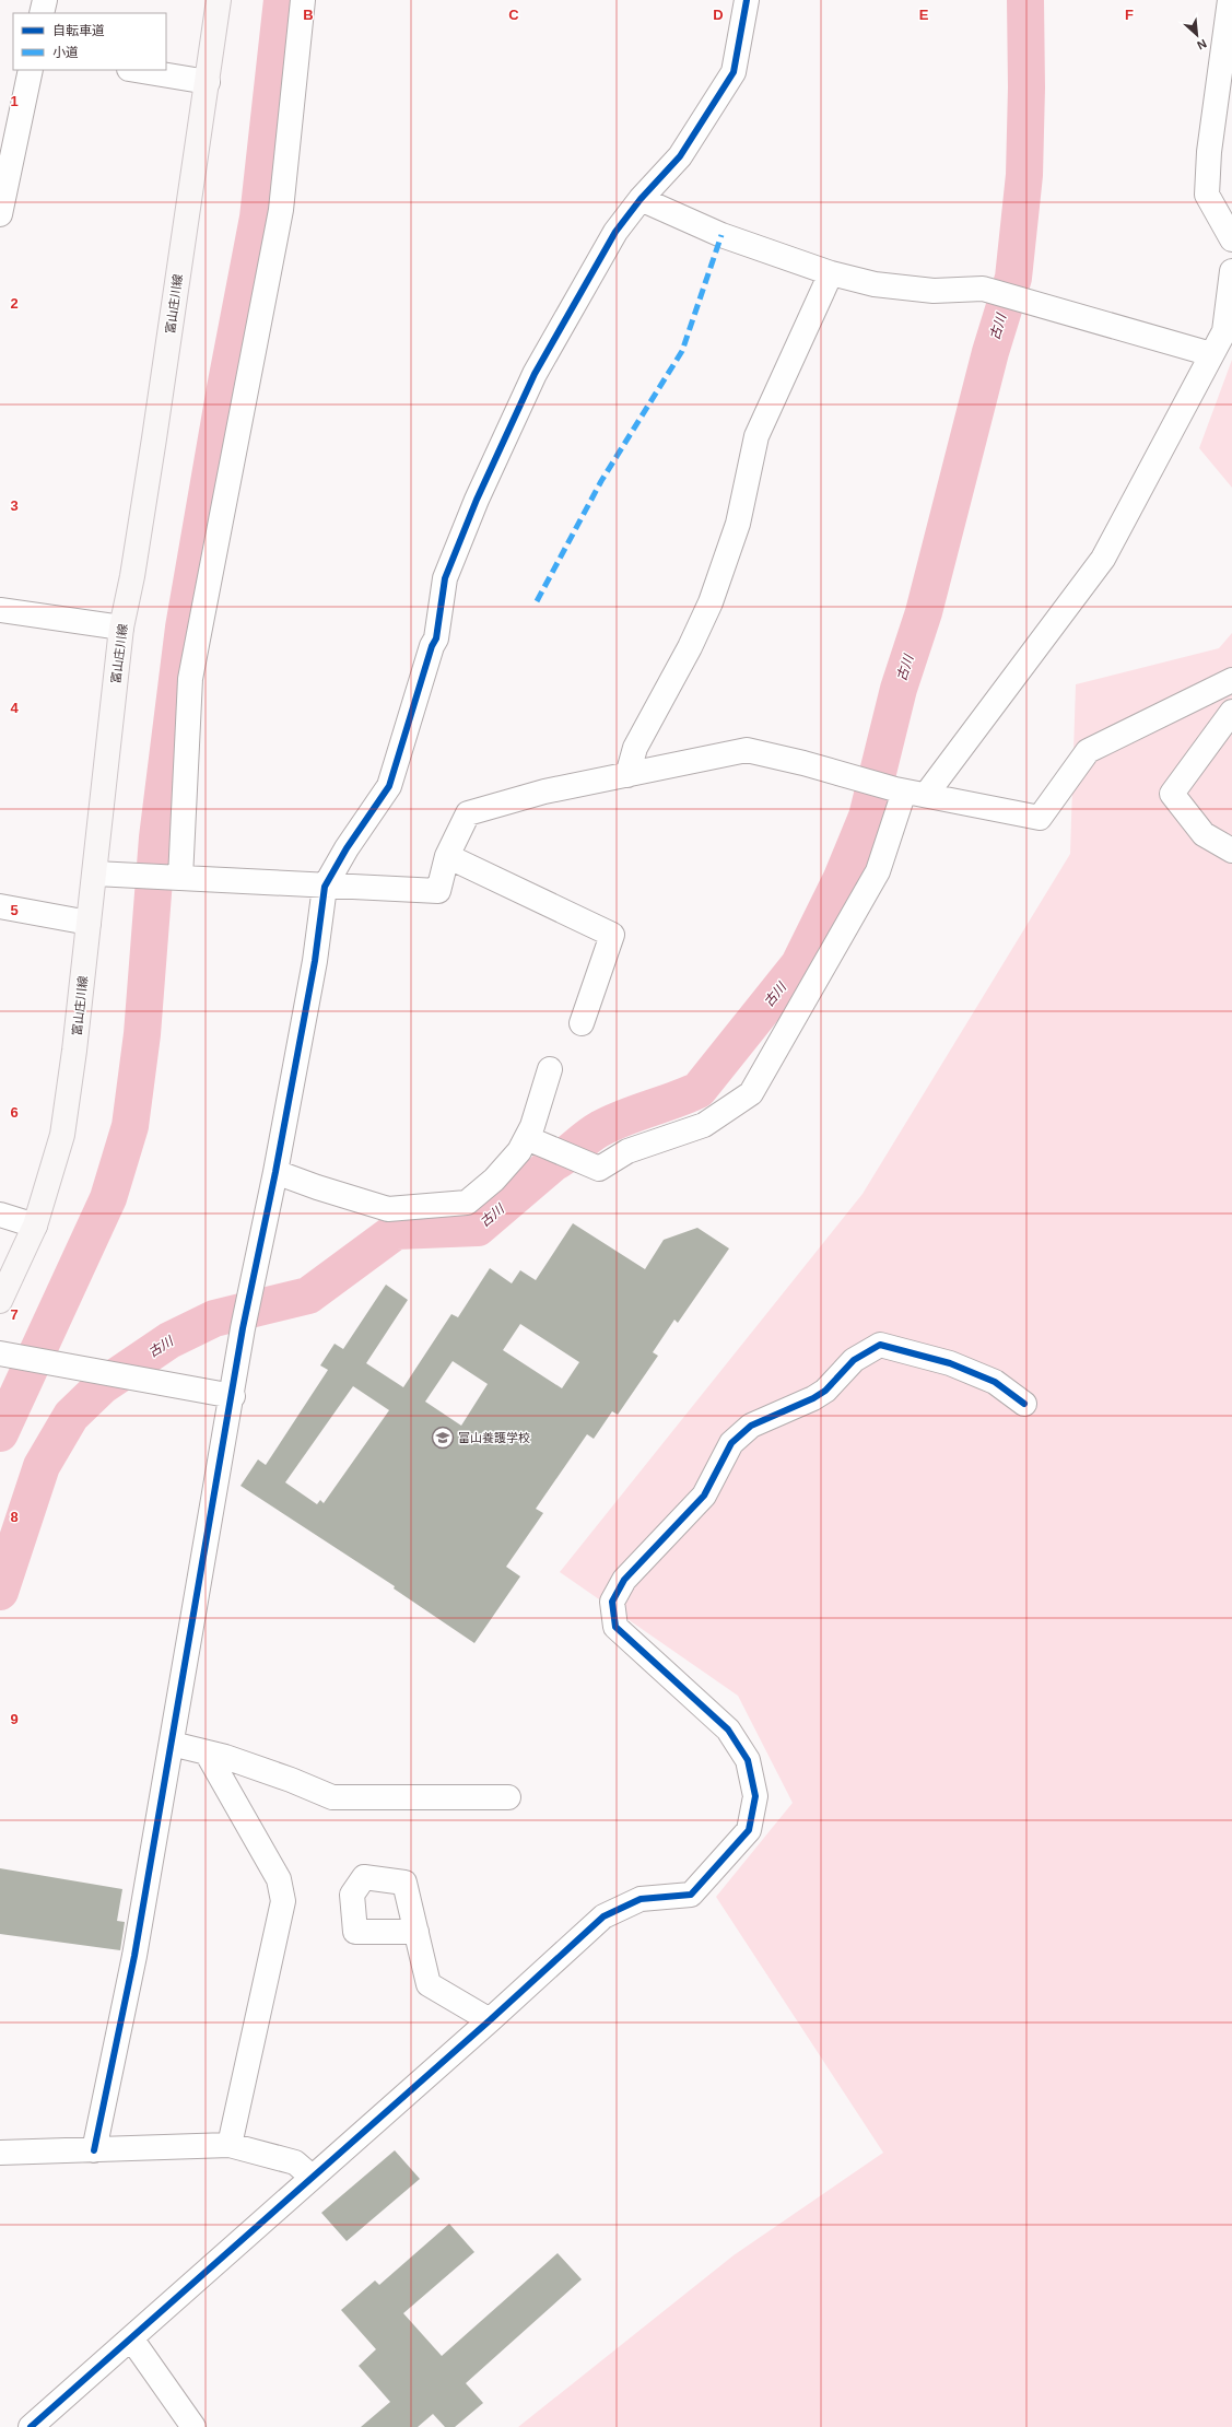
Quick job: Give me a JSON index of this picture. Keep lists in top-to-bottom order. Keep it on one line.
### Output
{"streets":{"main road":["富山庄川線"]},"water":["古川"],"places":{"school or university":["富山養護学校"]},"legend":["自転車道","小道"],"north":"bottom right","grid":{"columns":["B","C","D","E","F"],"rows":["1","2","3","4","5","6","7","8","9"]}}
